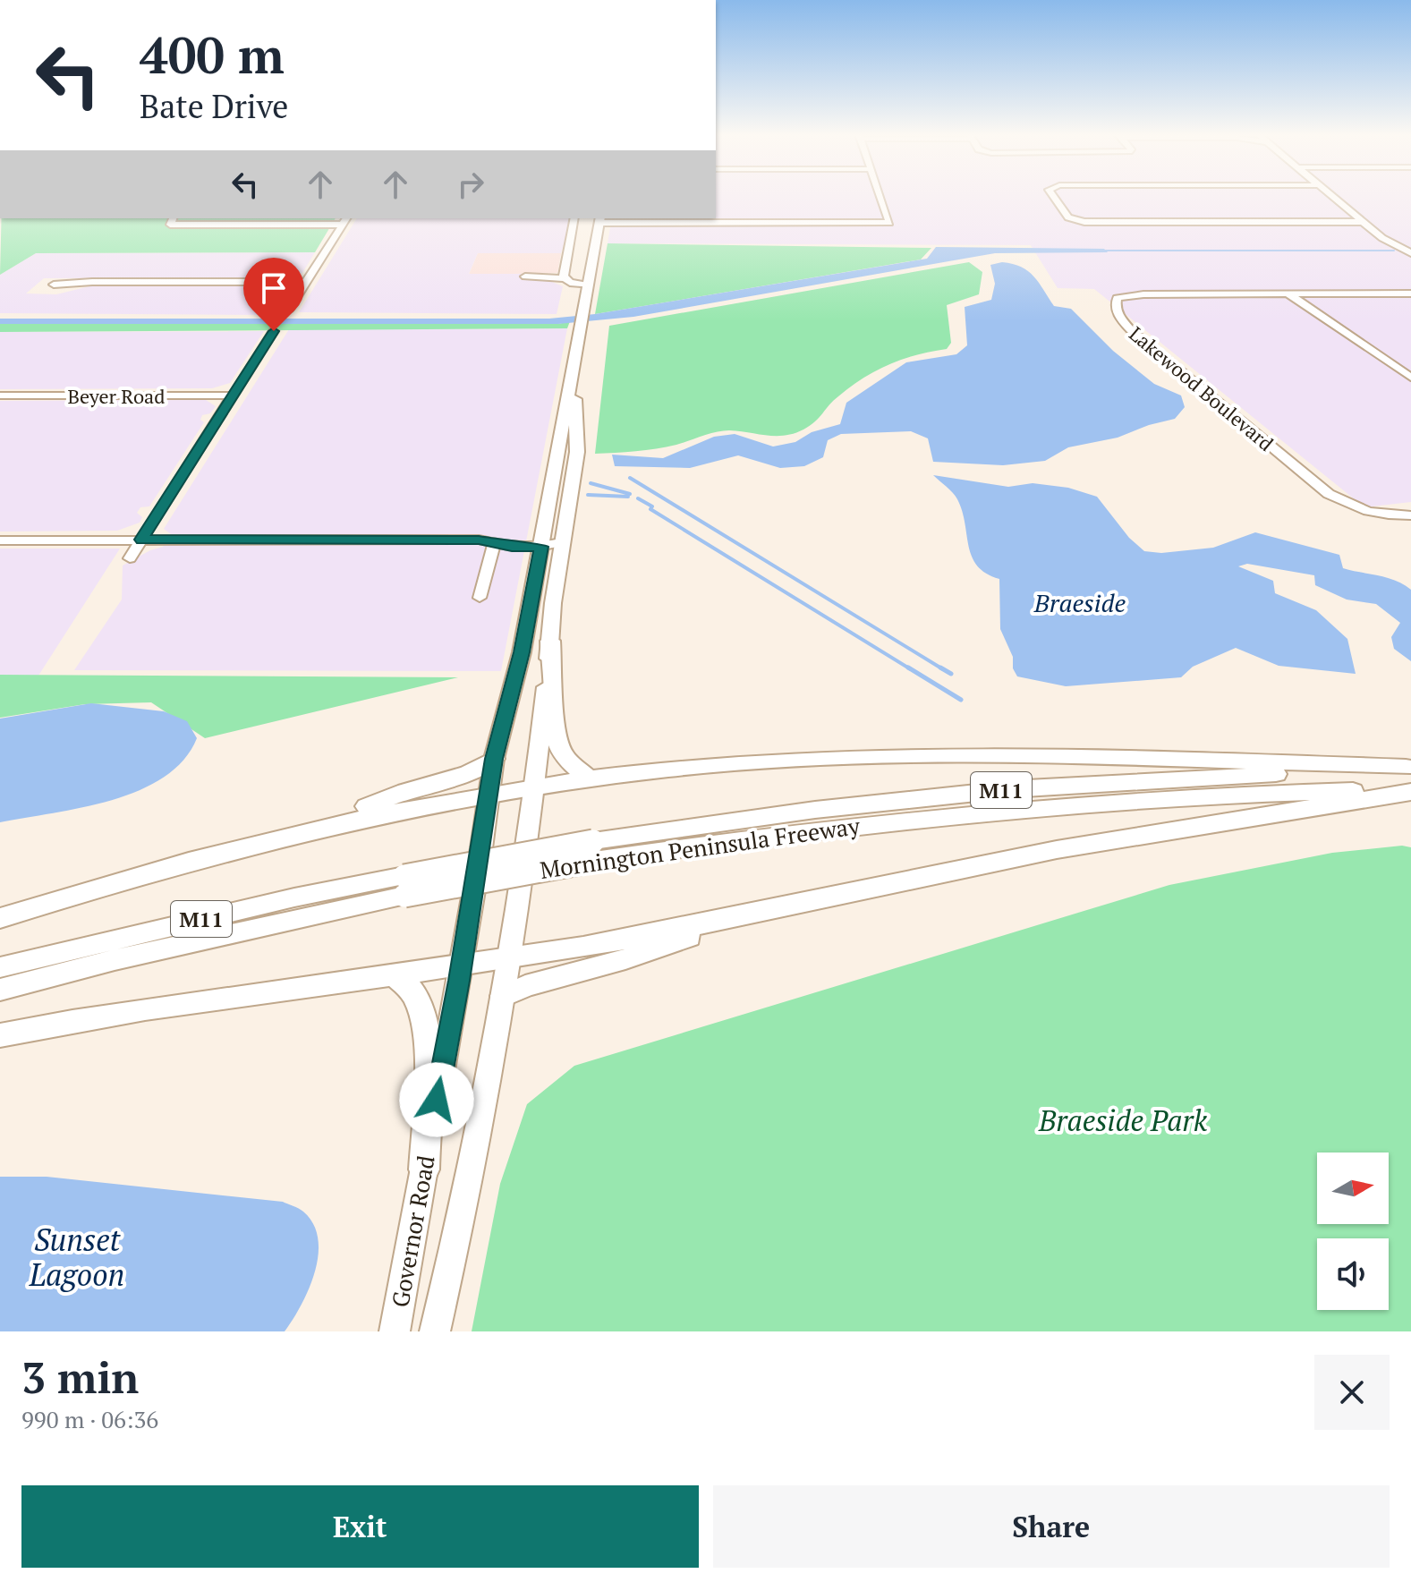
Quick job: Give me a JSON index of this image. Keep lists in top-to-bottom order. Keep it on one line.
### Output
{"streets":{"highway":["M11","Mornington Peninsula Freeway"],"main road":["Governor Road"],"street":["Lakewood Boulevard","Beyer Road"]},"water":["Braeside","Sunset Lagoon"],"parks":["Braeside Park"],"north":"right","page":{"turn":["400 m","Bate Drive"],"heading":["3 min","990 m · 06:36"],"buttons":["Exit","Share"]}}
